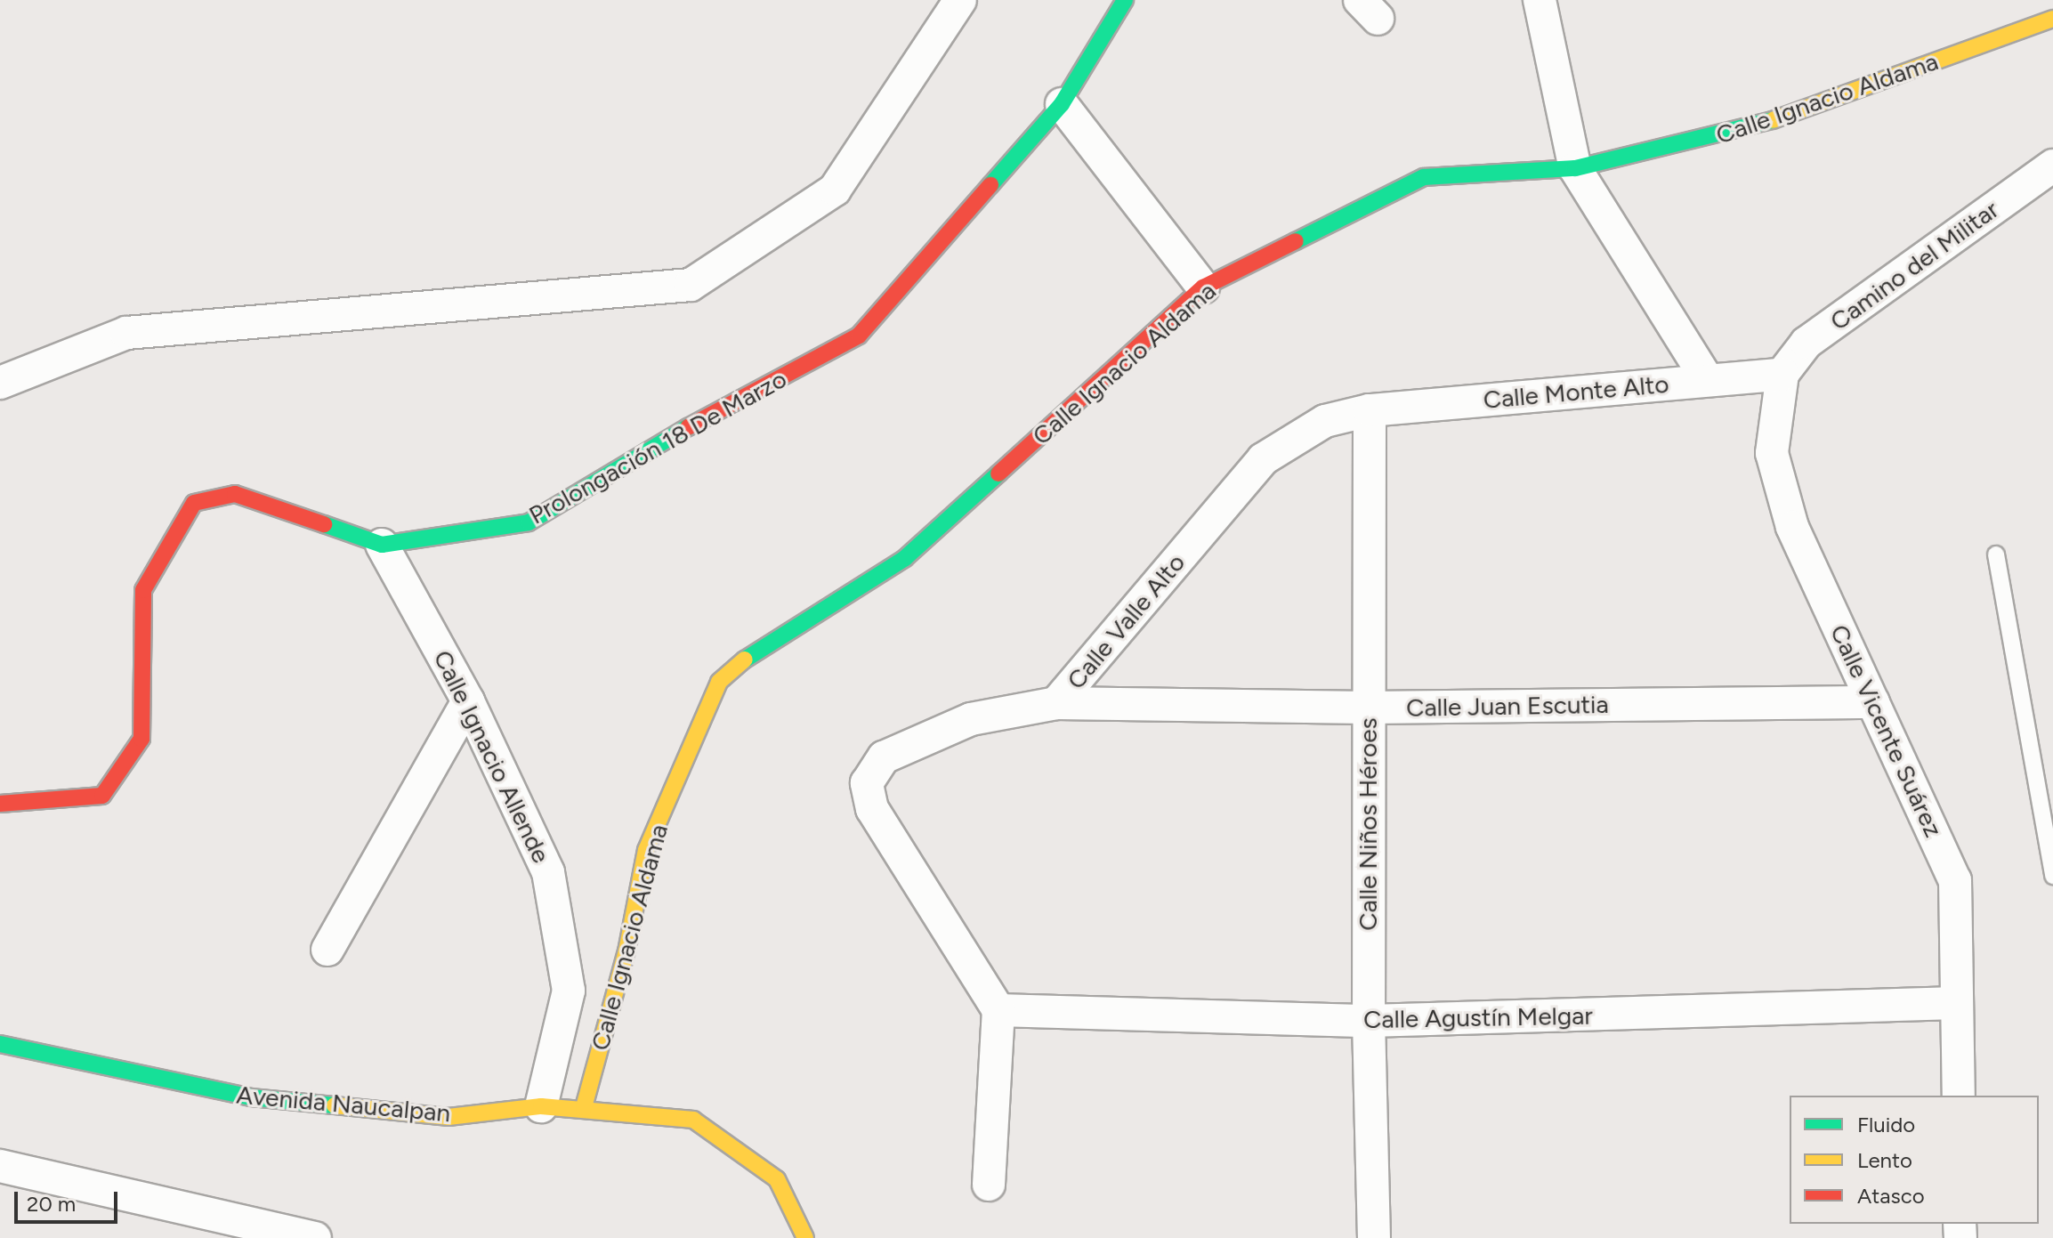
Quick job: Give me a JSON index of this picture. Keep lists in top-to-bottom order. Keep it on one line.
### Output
{"streets":{"street":["Calle Ignacio Aldama","Camino del Militar","Calle Monte Alto","Prolongación 18 De Marzo","Calle Valle Alto","Calle Juan Escutia","Calle Vicente Suárez","Calle Ignacio Allende","Calle Niños Héroes","Calle Agustín Melgar","Avenida Naucalpan"]},"crossings":[["Calle Ignacio Aldama","Avenida Naucalpan"],["Camino del Militar","Calle Monte Alto"],["Camino del Militar","Calle Vicente Suárez"],["Calle Monte Alto","Calle Valle Alto"],["Calle Monte Alto","Calle Vicente Suárez"],["Calle Monte Alto","Calle Niños Héroes"],["Prolongación 18 De Marzo","Calle Ignacio Allende"],["Calle Valle Alto","Calle Juan Escutia"],["Calle Valle Alto","Calle Niños Héroes"],["Calle Valle Alto","Calle Agustín Melgar"],["Calle Juan Escutia","Calle Vicente Suárez"],["Calle Juan Escutia","Calle Niños Héroes"],["Calle Vicente Suárez","Calle Agustín Melgar"],["Calle Ignacio Allende","Avenida Naucalpan"],["Calle Niños Héroes","Calle Agustín Melgar"]],"legend":["Fluido","Lento","Atasco"],"scale_bar":"20 m"}
